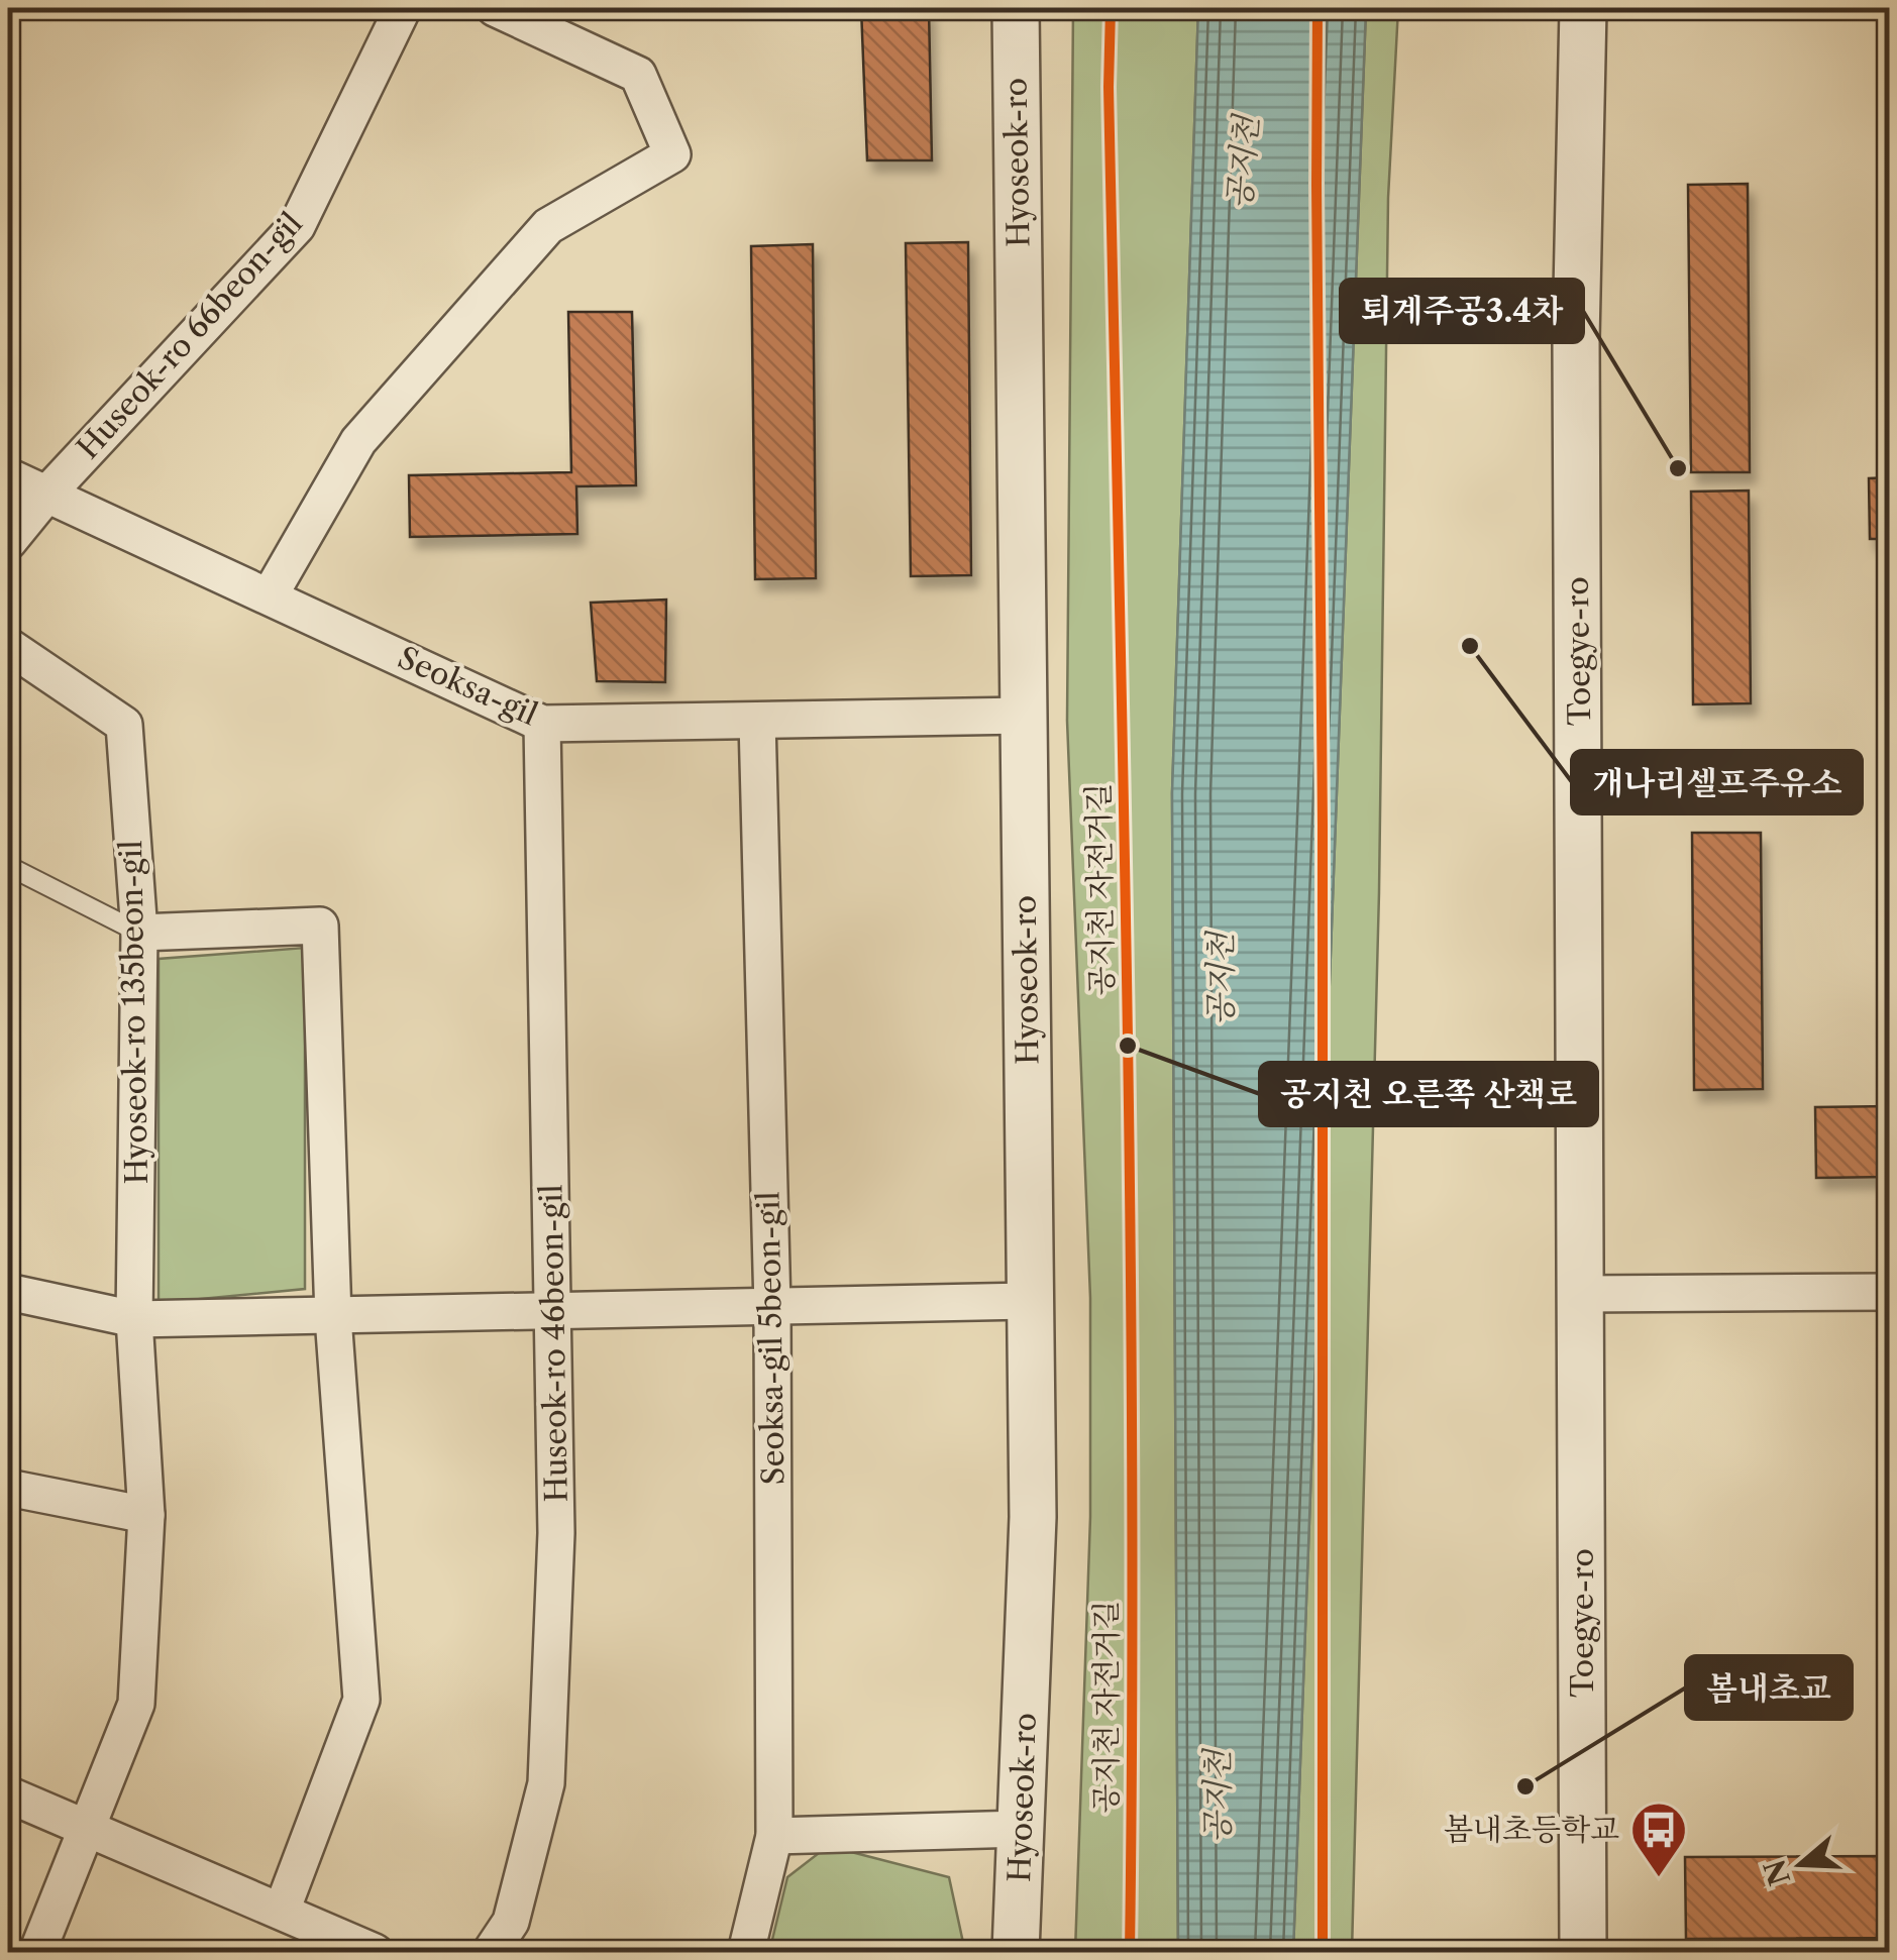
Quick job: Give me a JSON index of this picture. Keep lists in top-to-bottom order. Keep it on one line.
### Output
{"streets":{"street":["Hyoseok-ro","Huseok-ro 66beon-gil","Toegye-ro","Seoksa-gil","Hyoseok-ro 135beon-gil","Seoksa-gil 5beon-gil","Huseok-ro 46beon-gil"],"cycle path":["공지천 자전거길"]},"crossings":[["Hyoseok-ro","Seoksa-gil"],["Huseok-ro 66beon-gil","Seoksa-gil"],["Seoksa-gil","Seoksa-gil 5beon-gil"],["Seoksa-gil","Huseok-ro 46beon-gil"]],"water":["공지천"],"places":{"other":["퇴계주공3.4차","개나리셀프주유소","공지천 오른쪽 산책로","봄내초교"],"bus stop":["봄내초등학교"]},"north":"left"}
